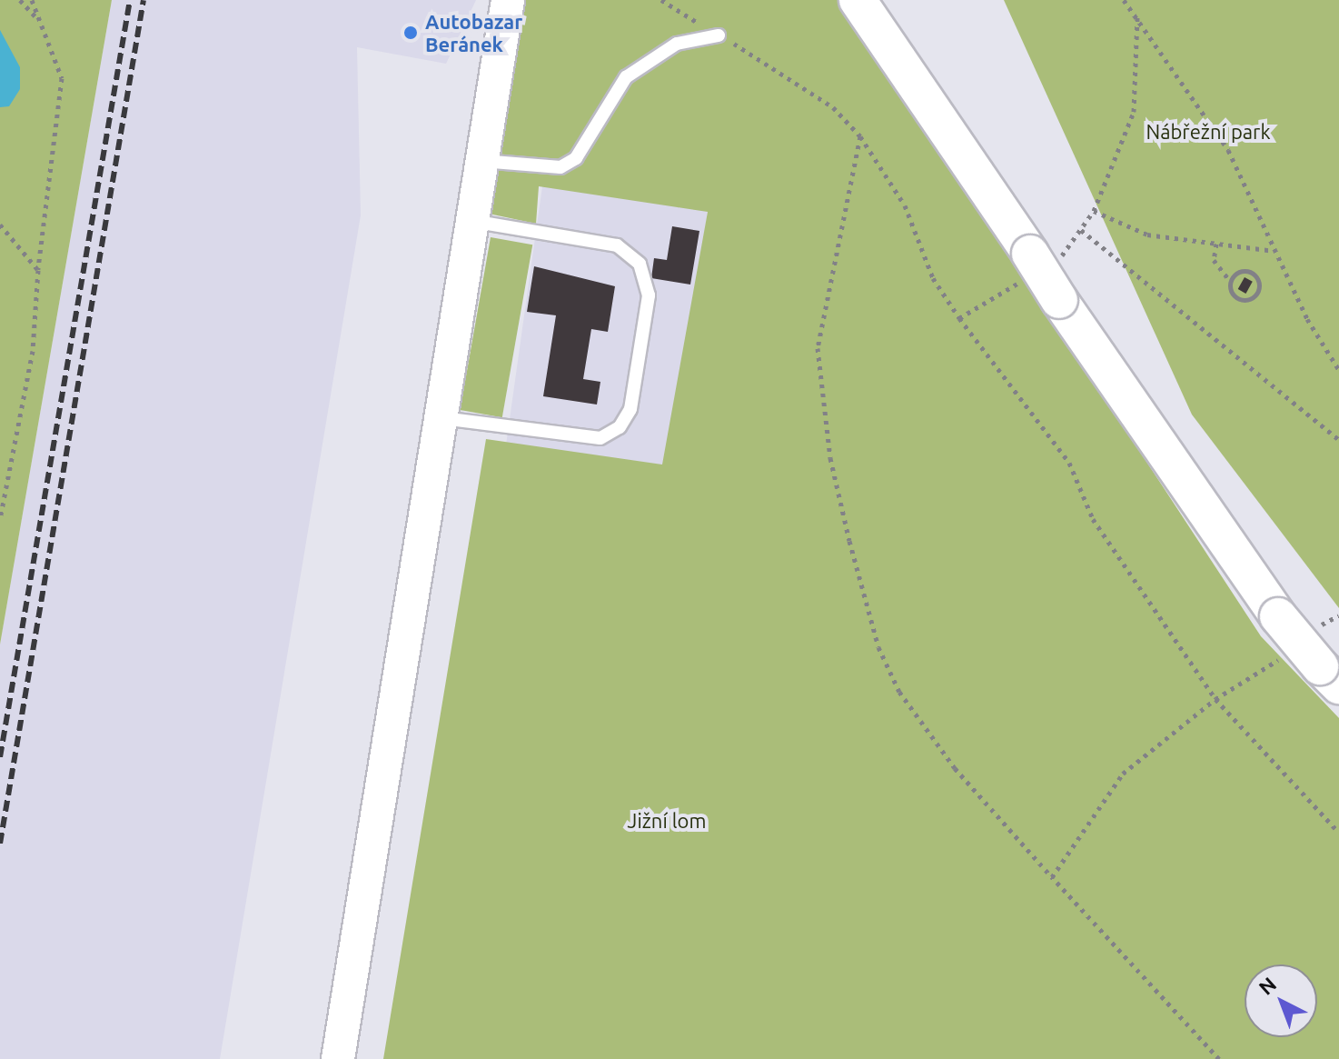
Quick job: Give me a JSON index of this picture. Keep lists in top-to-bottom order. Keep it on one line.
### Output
{"parks":["Nábřežní park","Jižní lom"],"places":["Autobazar Beránek"],"north":"top left"}
